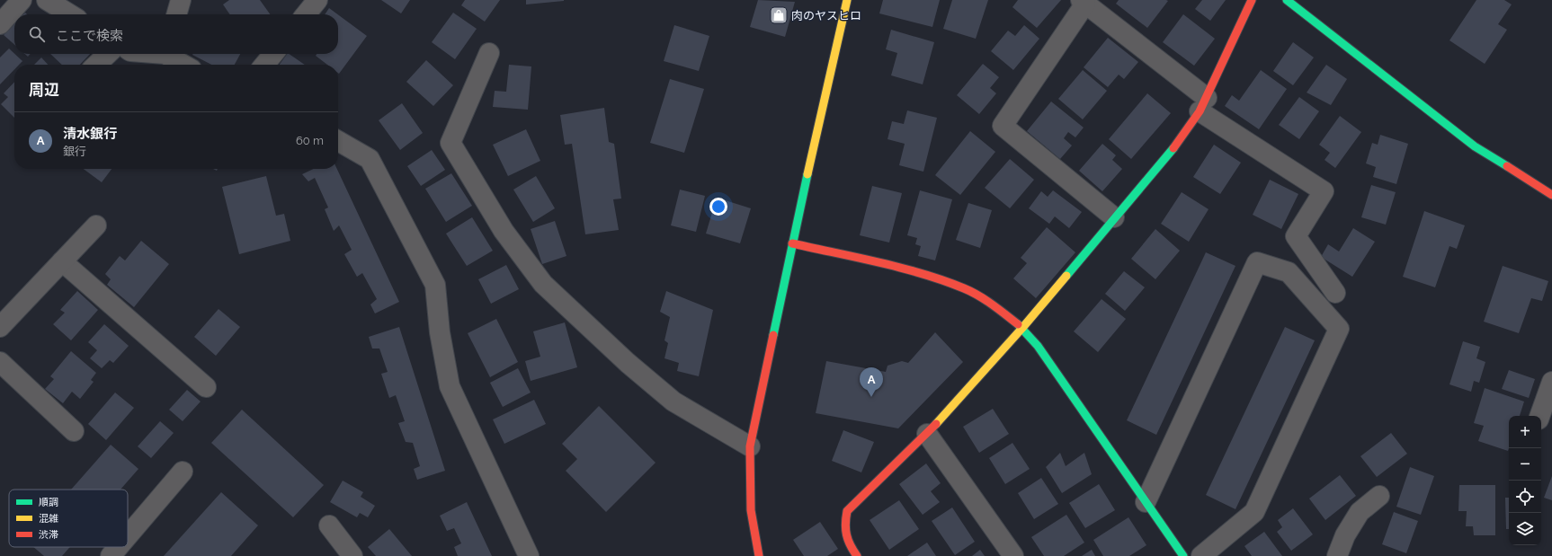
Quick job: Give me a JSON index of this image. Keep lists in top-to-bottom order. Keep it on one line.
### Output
{"places":{"shop":["肉のヤスヒロ"]},"legend":["順調","混雑","渋滞"],"page":{"search":"ここで検索","heading":"周辺","list":[{"mark":"A","name":"清水銀行","note":"銀行","value":"60 m"}],"pins":"A","map_buttons":["+","−"]}}
